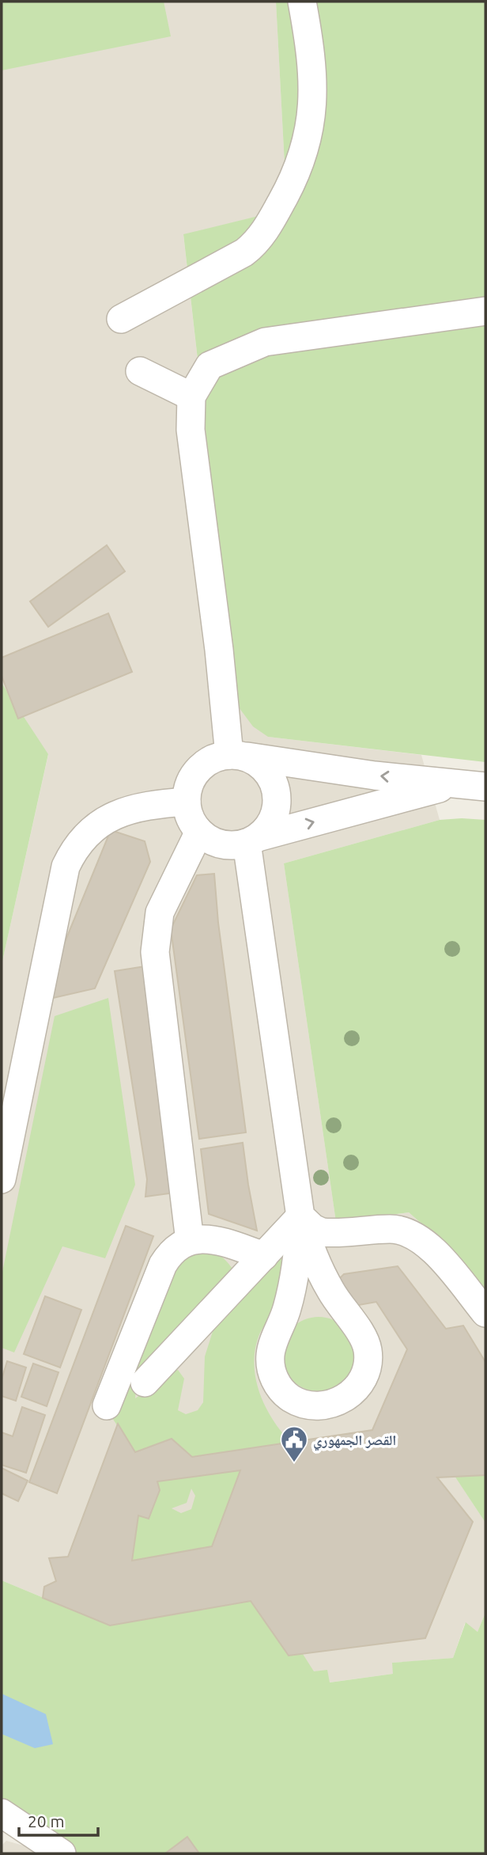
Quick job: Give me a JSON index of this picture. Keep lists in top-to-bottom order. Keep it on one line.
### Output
{"places":{"public building":["القصر الجمهوري"]},"scale_bar":"20 m"}
